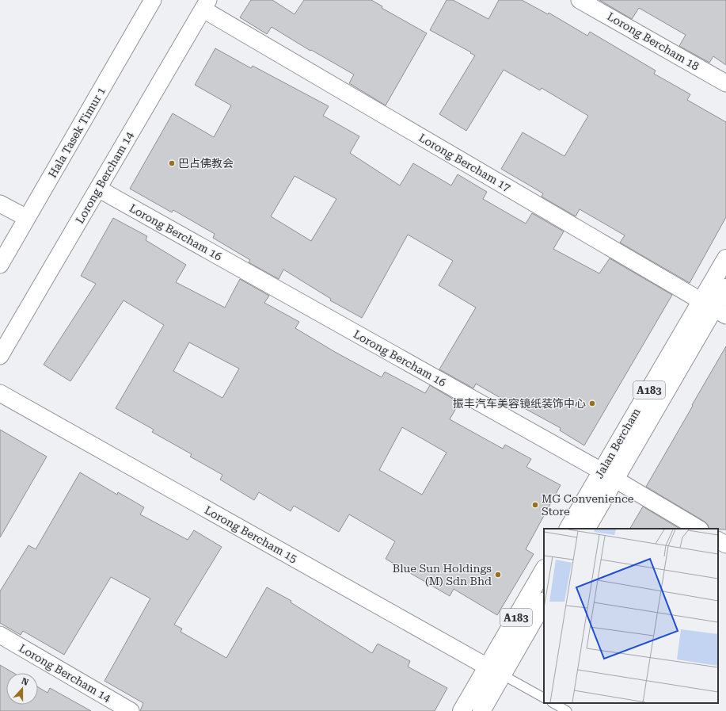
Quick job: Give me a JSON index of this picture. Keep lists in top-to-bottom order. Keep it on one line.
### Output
{"streets":{"main road":["A183","Jalan Bercham"],"street":["Lorong Bercham 18","Hala Tasek Timur 1","Lorong Bercham 17","Lorong Bercham 14","Lorong Bercham 16","Lorong Bercham 15"]},"crossings":[["Lorong Bercham 17","Lorong Bercham 14"],["Lorong Bercham 17","Jalan Bercham"],["Lorong Bercham 14","Lorong Bercham 16"],["Lorong Bercham 16","Jalan Bercham"],["A183","Lorong Bercham 15"]],"places":["巴占佛教会","振丰汽车美容镜纸装饰中心","MG Convenience Store","Blue Sun Holdings (M) Sdn Bhd"],"north":"top"}
